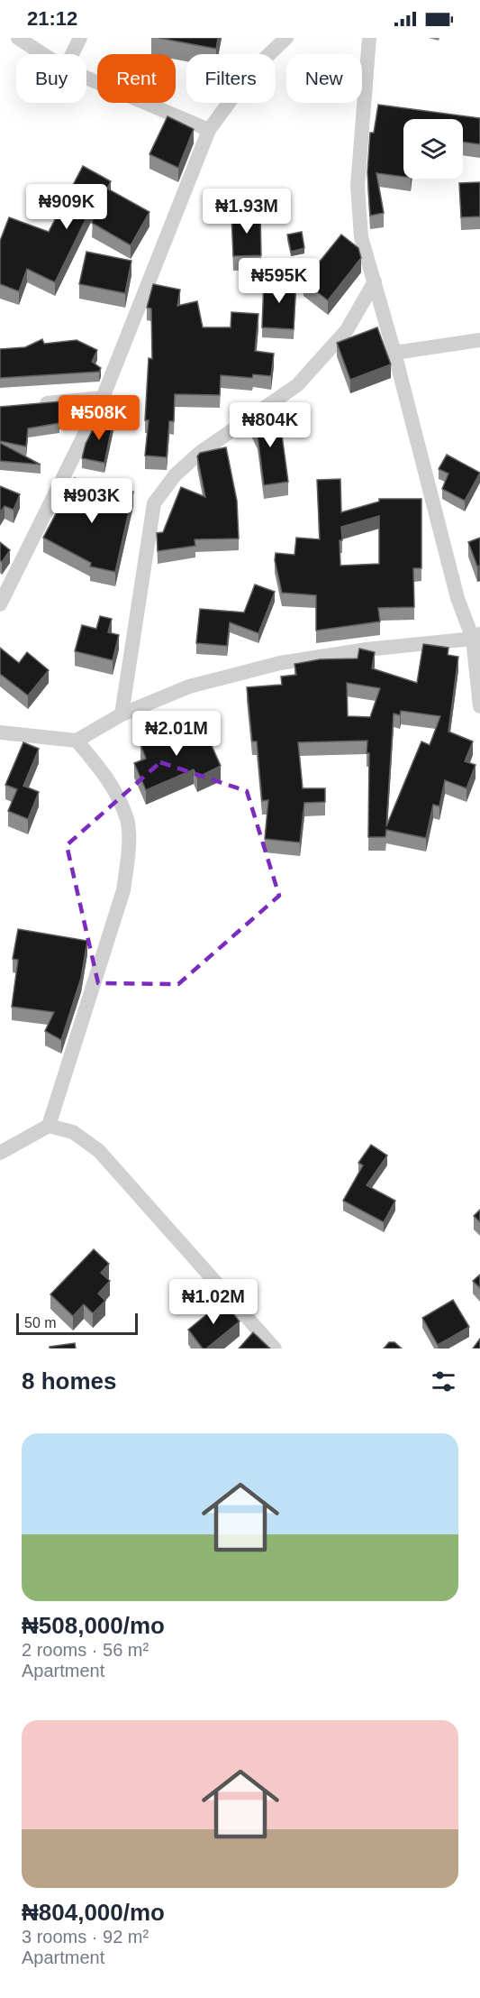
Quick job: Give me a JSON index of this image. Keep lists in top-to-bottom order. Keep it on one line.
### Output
{"scale_bar":"50 m","page":{"status":"21:12","chip":["Buy","Rent","Filters","New"],"price":["₦909K","₦1.93M","₦595K","₦508K","₦804K","₦903K","₦2.01M","₦1.02M"],"scale":"50 m","heading":"8 homes","list":[{"name":"₦508,000/mo","note":"2 rooms · 56 m² · Apartment"},{"name":"₦804,000/mo","note":"3 rooms · 92 m² · Apartment"}]}}
